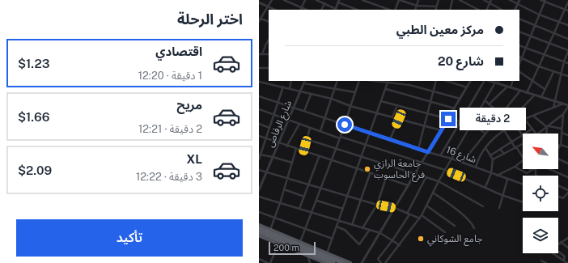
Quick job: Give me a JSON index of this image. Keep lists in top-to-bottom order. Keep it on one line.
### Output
{"streets":{"street":["شارع الرقاص","شارع 16"]},"crossings":[["شارع الرقاص","شارع 16"]],"places":["جامعة الرازي فرع الحاسوب","جامع الشوكاني"],"scale_bar":"200 m","north":"top left","page":{"heading":"اختر الرحلة","banner":["مركز معين الطبي","شارع 20"],"list":[{"name":"اقتصادي","note":"1 دقيقة · 12:20","value":"$1.23"},{"name":"مريح","note":"2 دقيقة · 12:21","value":"$1.66"},{"name":"XL","note":"3 دقيقة · 12:22","value":"$2.09"}],"bubble":"2 دقيقة","buttons":"تأكيد","scale":"200 m"}}
